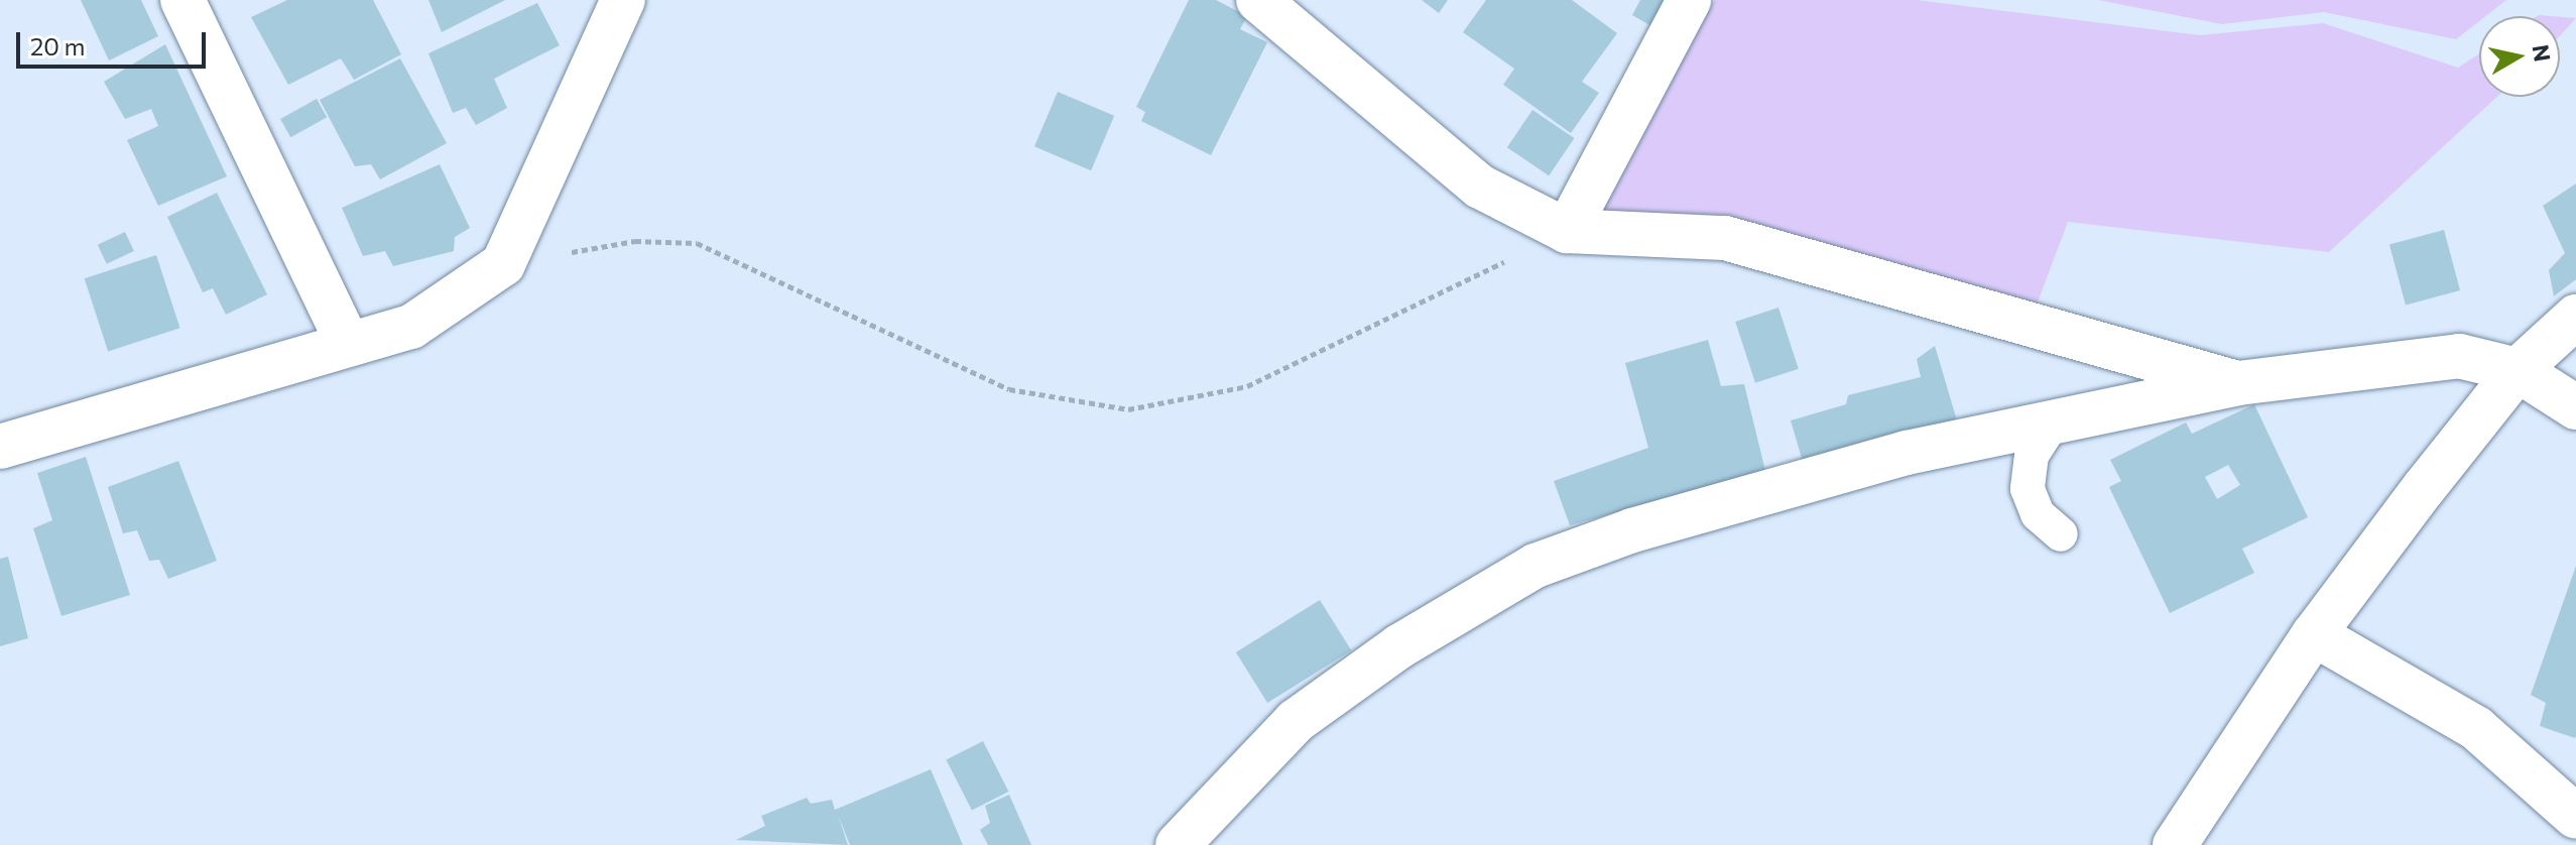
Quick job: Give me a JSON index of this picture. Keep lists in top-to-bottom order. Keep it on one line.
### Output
{"scale_bar":"20 m","north":"right"}
